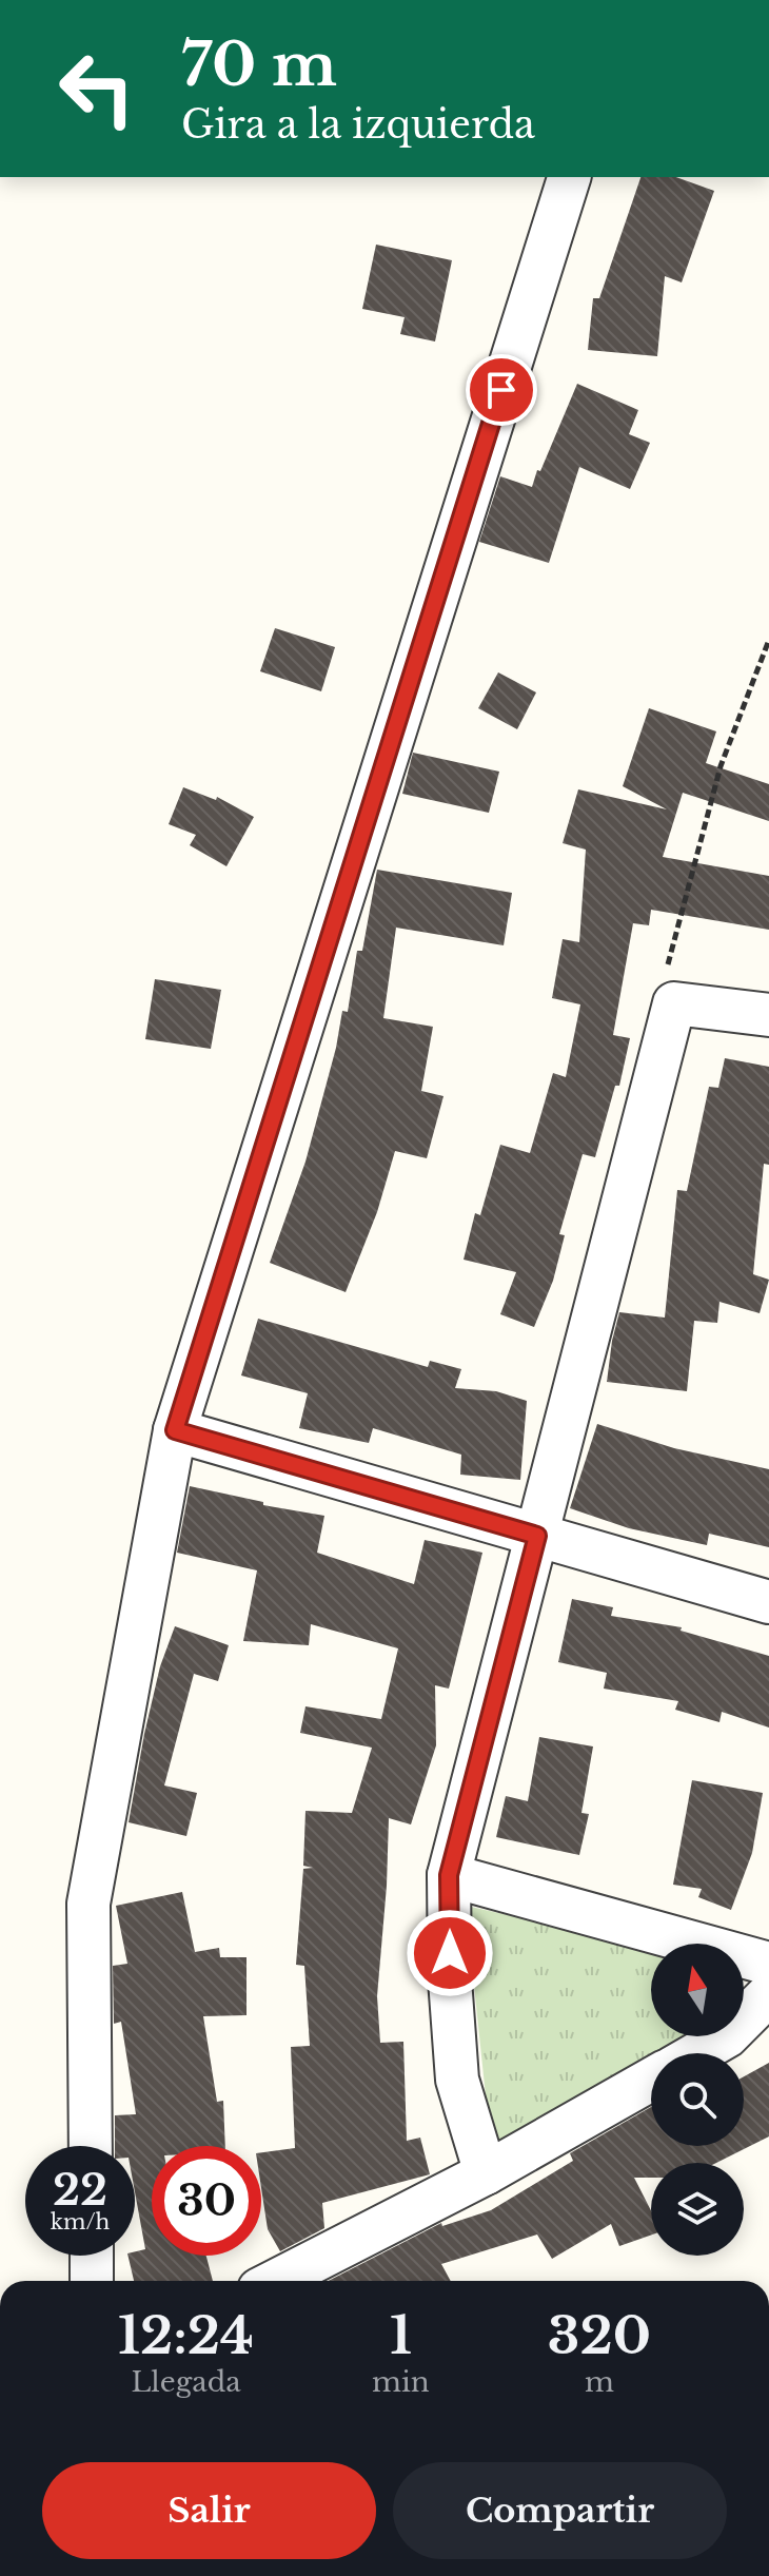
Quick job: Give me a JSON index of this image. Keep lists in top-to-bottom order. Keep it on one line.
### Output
{"north":"top","page":{"turn":["70 m","Gira a la izquierda"],"speed":"22 km/h","limit":"30","eta":["12:24","Llegada","1","min","320","m"],"buttons":["Salir","Compartir"]}}
